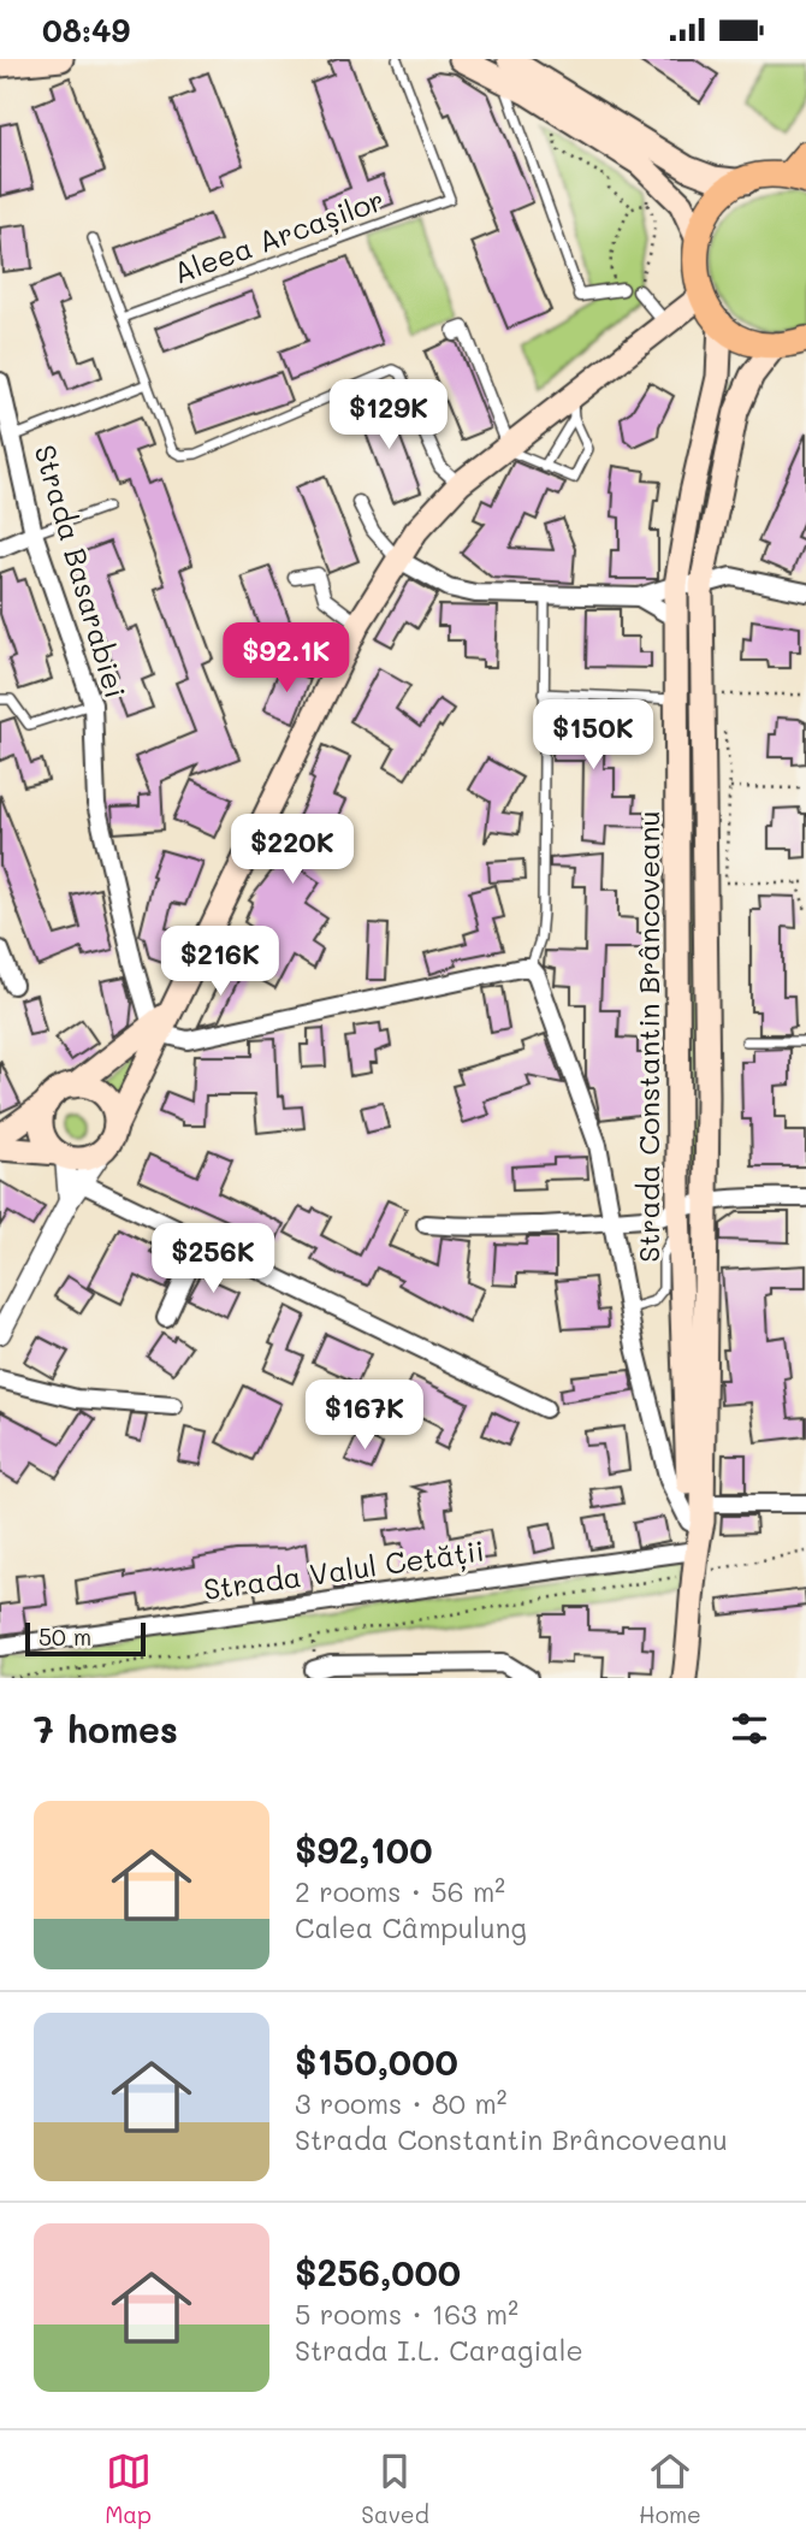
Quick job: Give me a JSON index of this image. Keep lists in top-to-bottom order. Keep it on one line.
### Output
{"streets":{"main road":["Strada Constantin Brâncoveanu"],"street":["Strada Basarabiei","Strada Valul Cetății"],"lane":["Aleea Arcașilor"]},"crossings":[["Strada Constantin Brâncoveanu","Strada Valul Cetății"]],"scale_bar":"50 m","page":{"status":"08:49","price":["$129K","$92.1K","$150K","$220K","$216K","$256K","$167K"],"scale":"50 m","heading":"7 homes","list":[{"name":"$92,100","note":"2 rooms · 56 m² · Calea Câmpulung"},{"name":"$150,000","note":"3 rooms · 80 m² · Strada Constantin Brâncoveanu"},{"name":"$256,000","note":"5 rooms · 163 m² · Strada I.L. Caragiale"}],"tabs":["Map","Saved","Home"]}}
